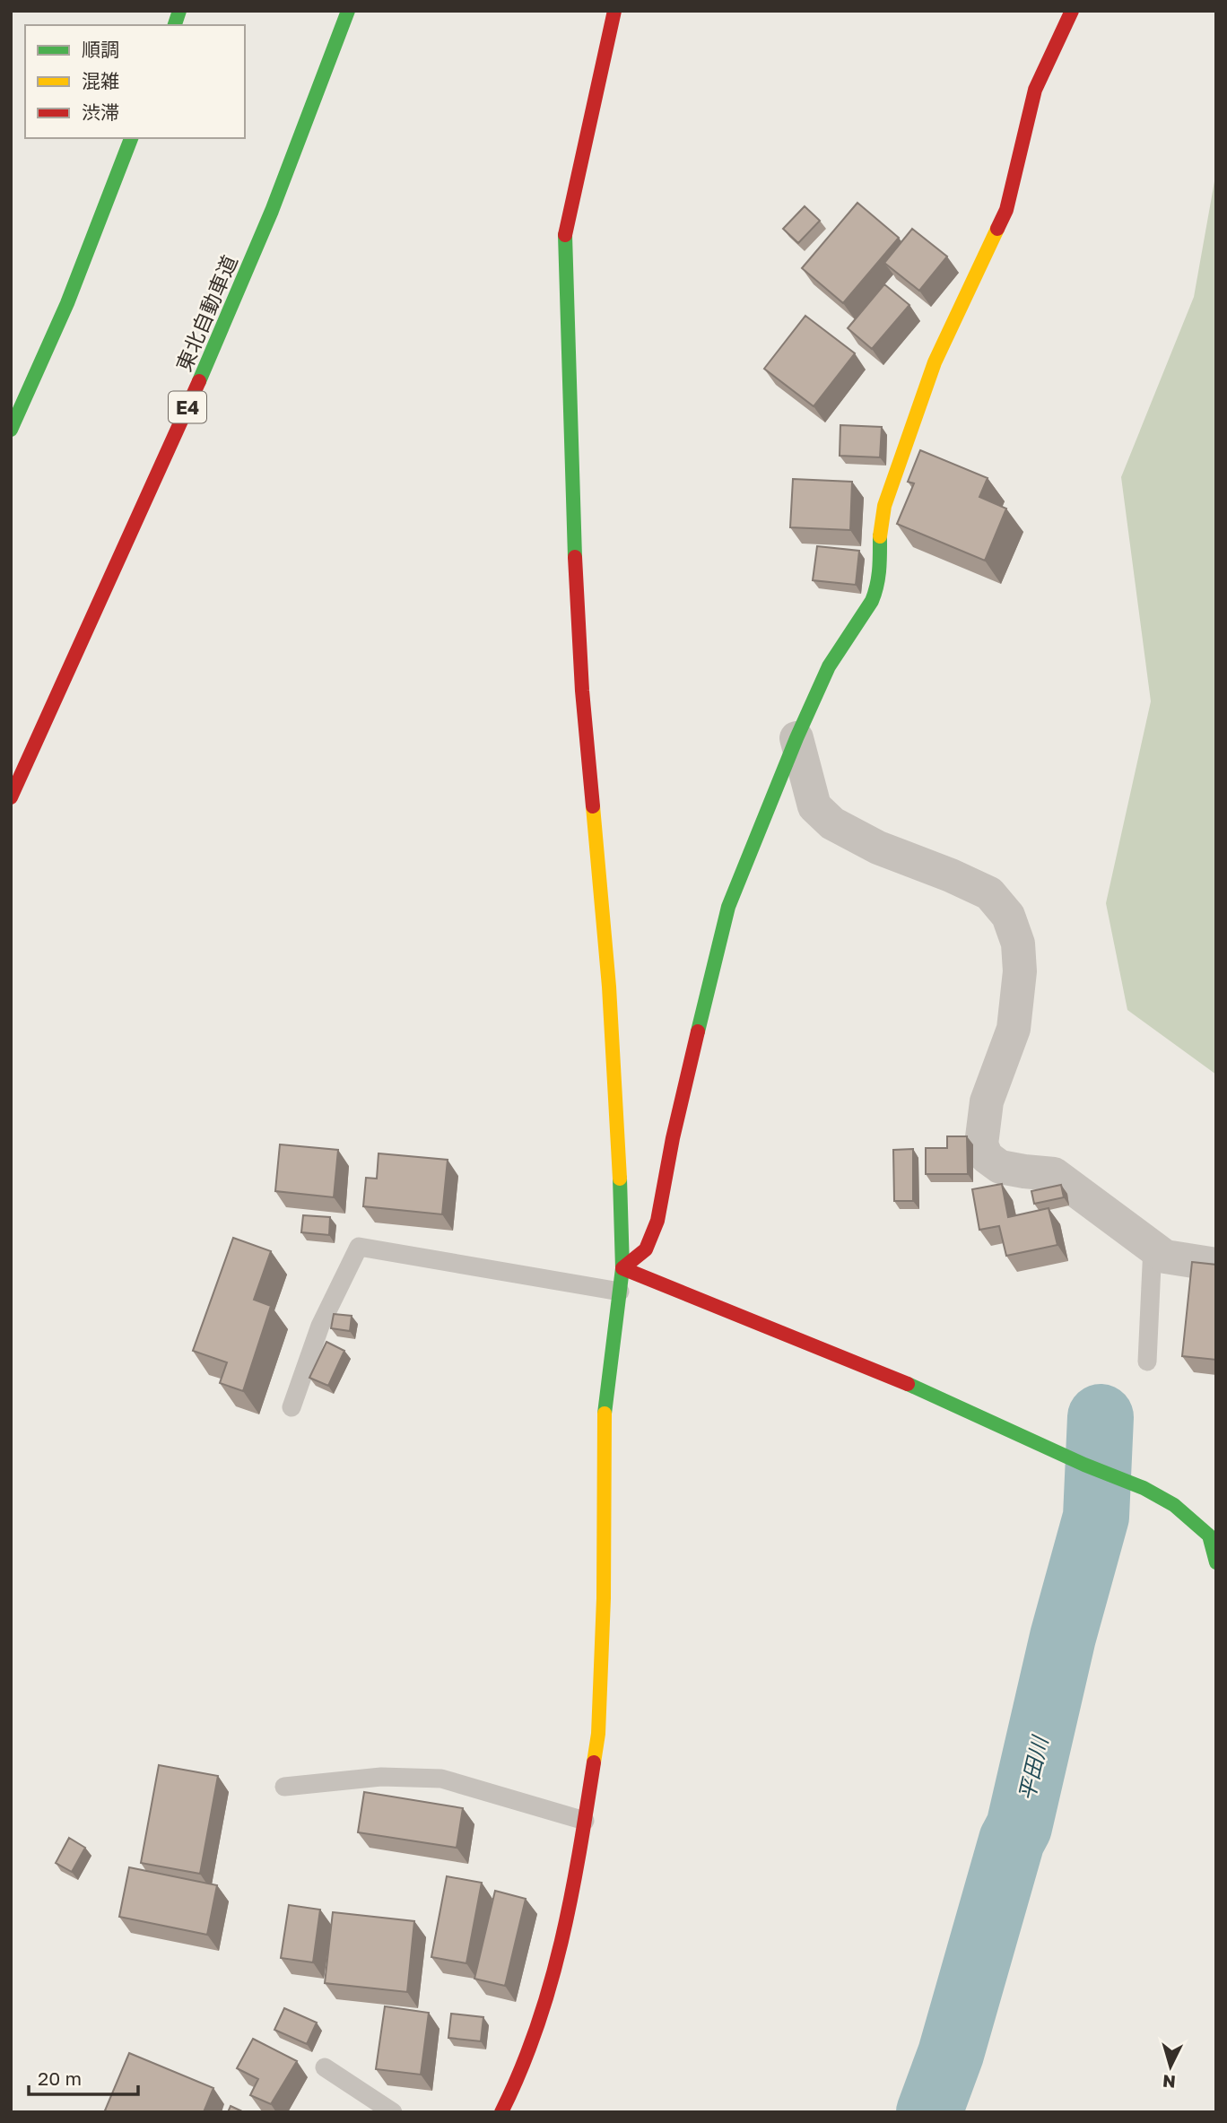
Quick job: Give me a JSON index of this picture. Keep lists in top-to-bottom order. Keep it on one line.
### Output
{"streets":{"main road":["東北自動車道","E4"]},"water":["平田川"],"legend":["順調","混雑","渋滞"],"scale_bar":"20 m","north":"bottom"}
